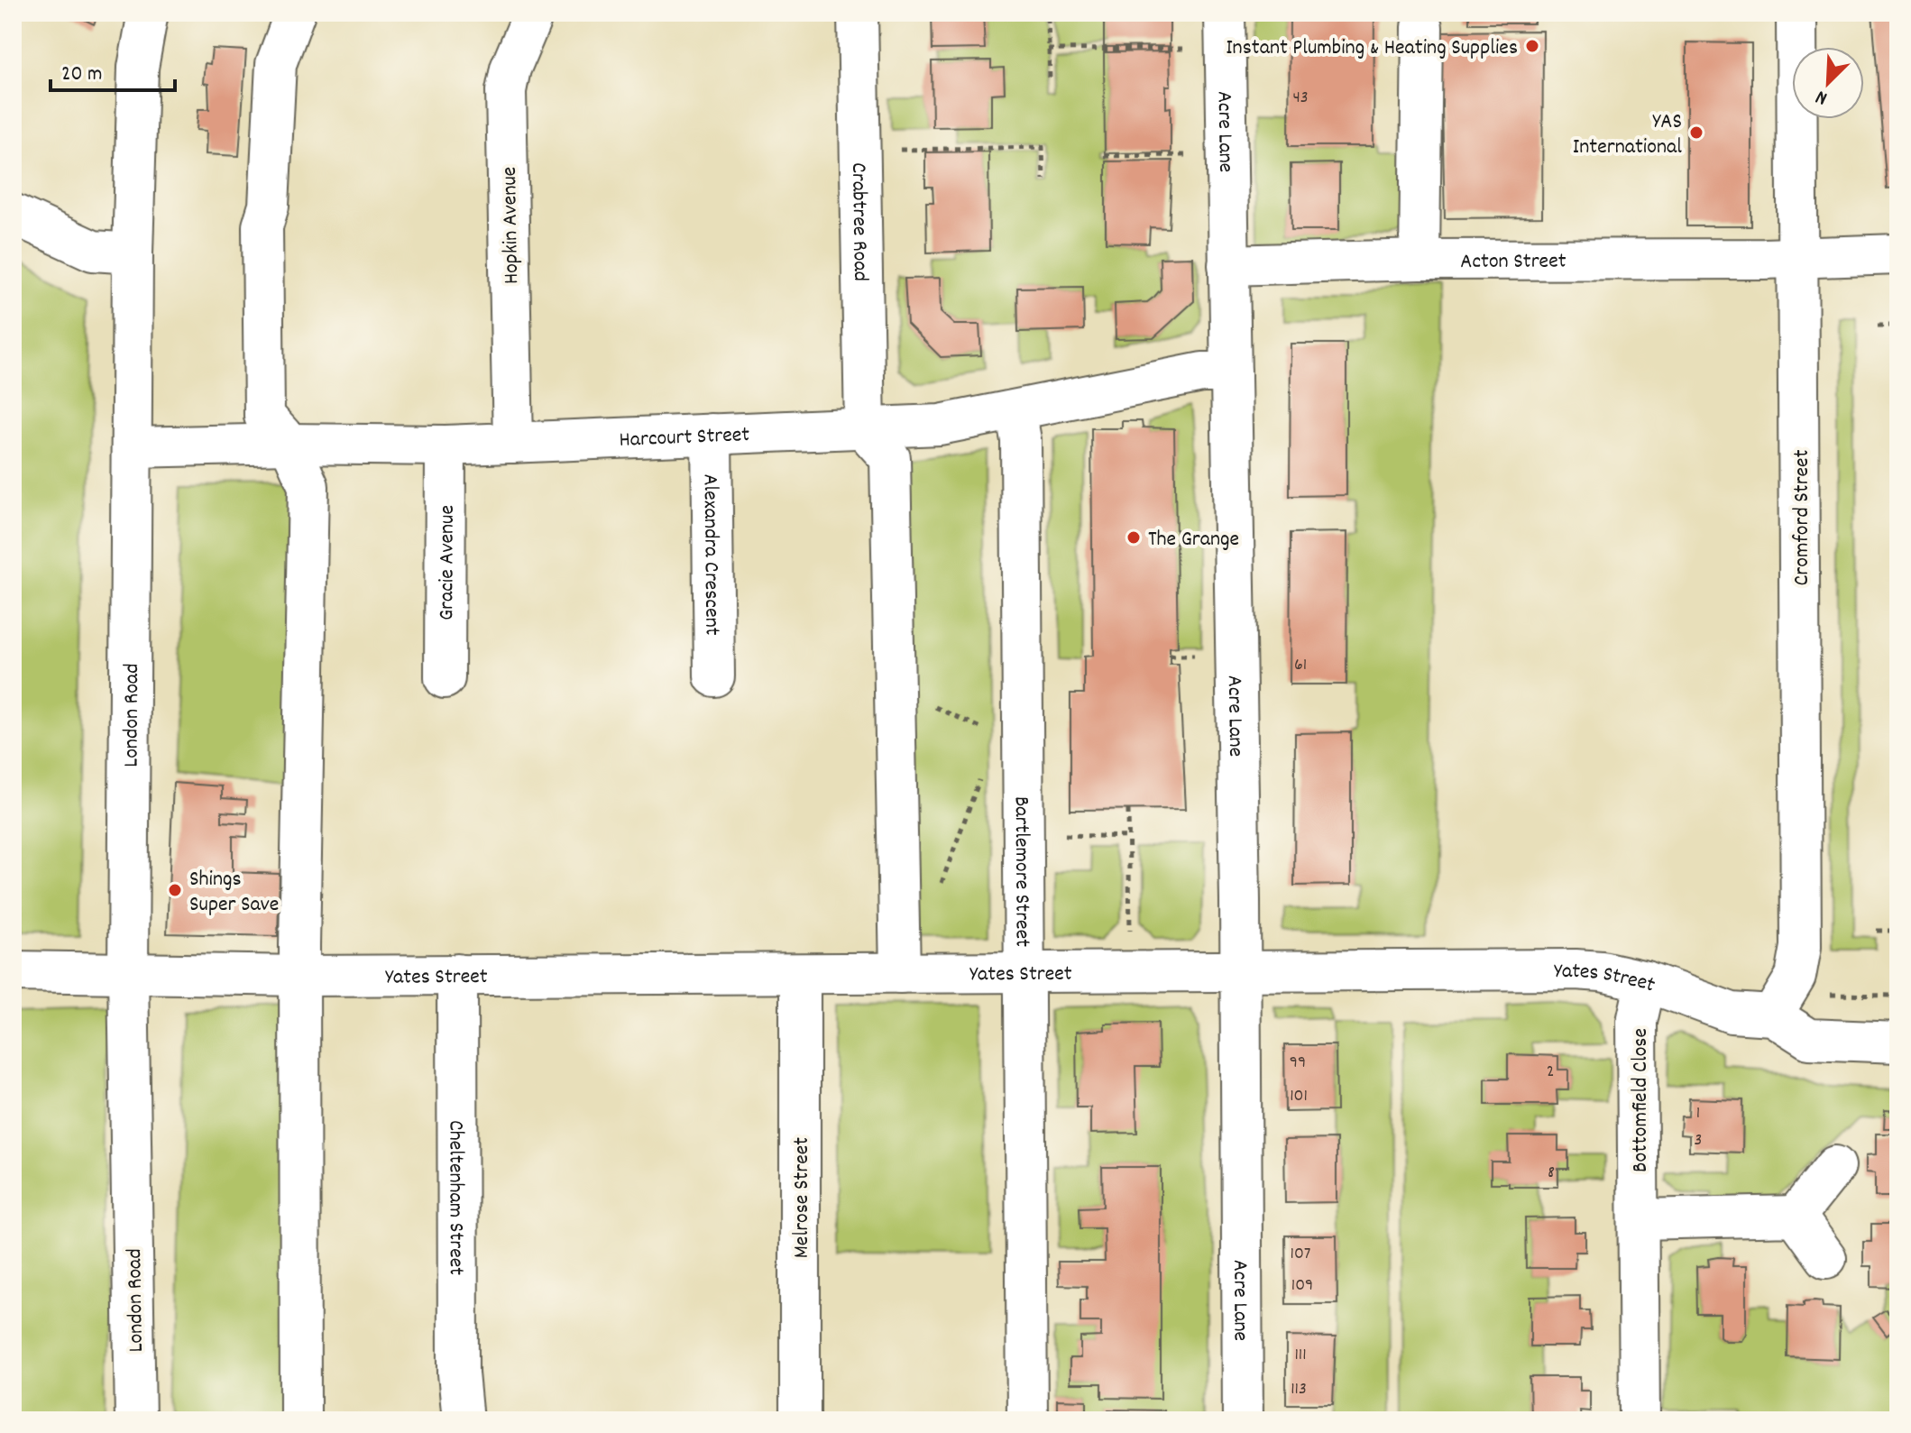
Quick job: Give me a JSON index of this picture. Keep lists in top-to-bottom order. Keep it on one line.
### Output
{"streets":{"street":["Acre Lane","Crabtree Road","Hopkin Avenue","Acton Street","Harcourt Street","Cromford Street","Alexandra Crescent","Gracie Avenue","London Road","Bartlemore Street","Yates Street","Bottomfield Close","Cheltenham Street","Melrose Street"]},"crossings":[["Acre Lane","Acton Street"],["Acre Lane","Harcourt Street"],["Acre Lane","Yates Street"],["Crabtree Road","Harcourt Street"],["Hopkin Avenue","Harcourt Street"],["Acton Street","Cromford Street"],["Harcourt Street","Alexandra Crescent"],["Harcourt Street","Gracie Avenue"],["Harcourt Street","London Road"],["Harcourt Street","Bartlemore Street"],["Cromford Street","Yates Street"],["London Road","Yates Street"],["Bartlemore Street","Yates Street"],["Yates Street","Bottomfield Close"],["Yates Street","Cheltenham Street"],["Yates Street","Melrose Street"]],"places":["Instant Plumbing & Heating Supplies","YAS International","The Grange","Shings Super Save"],"house_numbers":["43","61","99","2","101","1","3","8","107","109","111","113"],"scale_bar":"20 m","north":"bottom left"}
